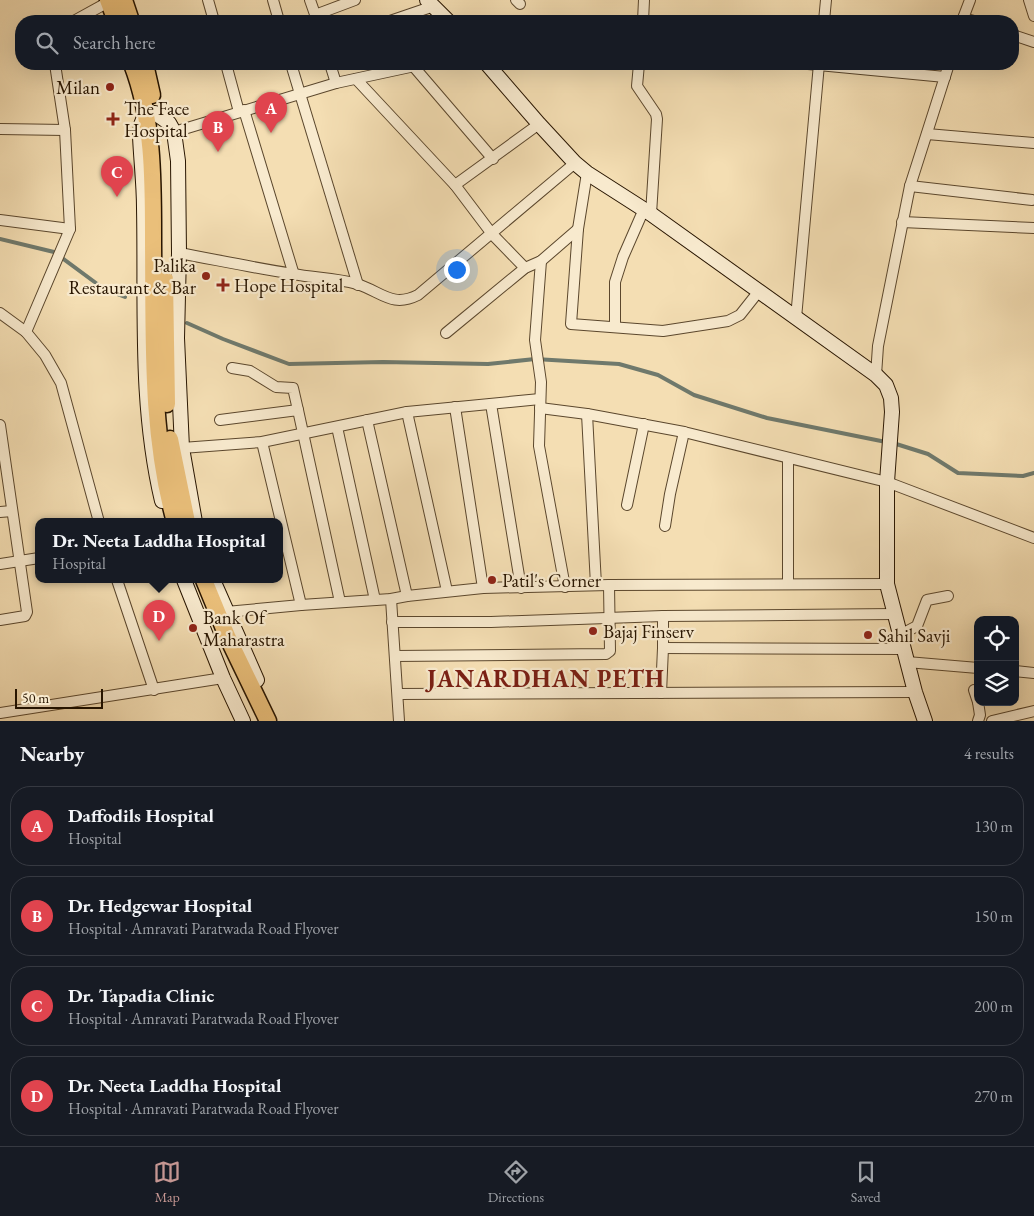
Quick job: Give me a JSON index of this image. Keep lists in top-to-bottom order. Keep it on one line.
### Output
{"districts":["JANARDHAN PETH"],"places":{"other":["Milan","Palika Restaurant & Bar","Patil's Corner","Bank Of Maharastra","Bajaj Finserv","Sahil Savji"],"health":["The Face Hospital","Hope Hospital"]},"scale_bar":"50 m","page":{"search":"Search here","pins":["A","B","C","D"],"popup":["Dr. Neeta Laddha Hospital","Hospital"],"scale":"50 m","heading":["Nearby","4 results"],"list":[{"mark":"A","name":"Daffodils Hospital","note":"Hospital","value":"130 m"},{"mark":"B","name":"Dr. Hedgewar Hospital","note":"Hospital · Amravati Paratwada Road Flyover","value":"150 m"},{"mark":"C","name":"Dr. Tapadia Clinic","note":"Hospital · Amravati Paratwada Road Flyover","value":"200 m"},{"mark":"D","name":"Dr. Neeta Laddha Hospital","note":"Hospital · Amravati Paratwada Road Flyover","value":"270 m"}],"nav":["Map","Directions","Saved"]}}
